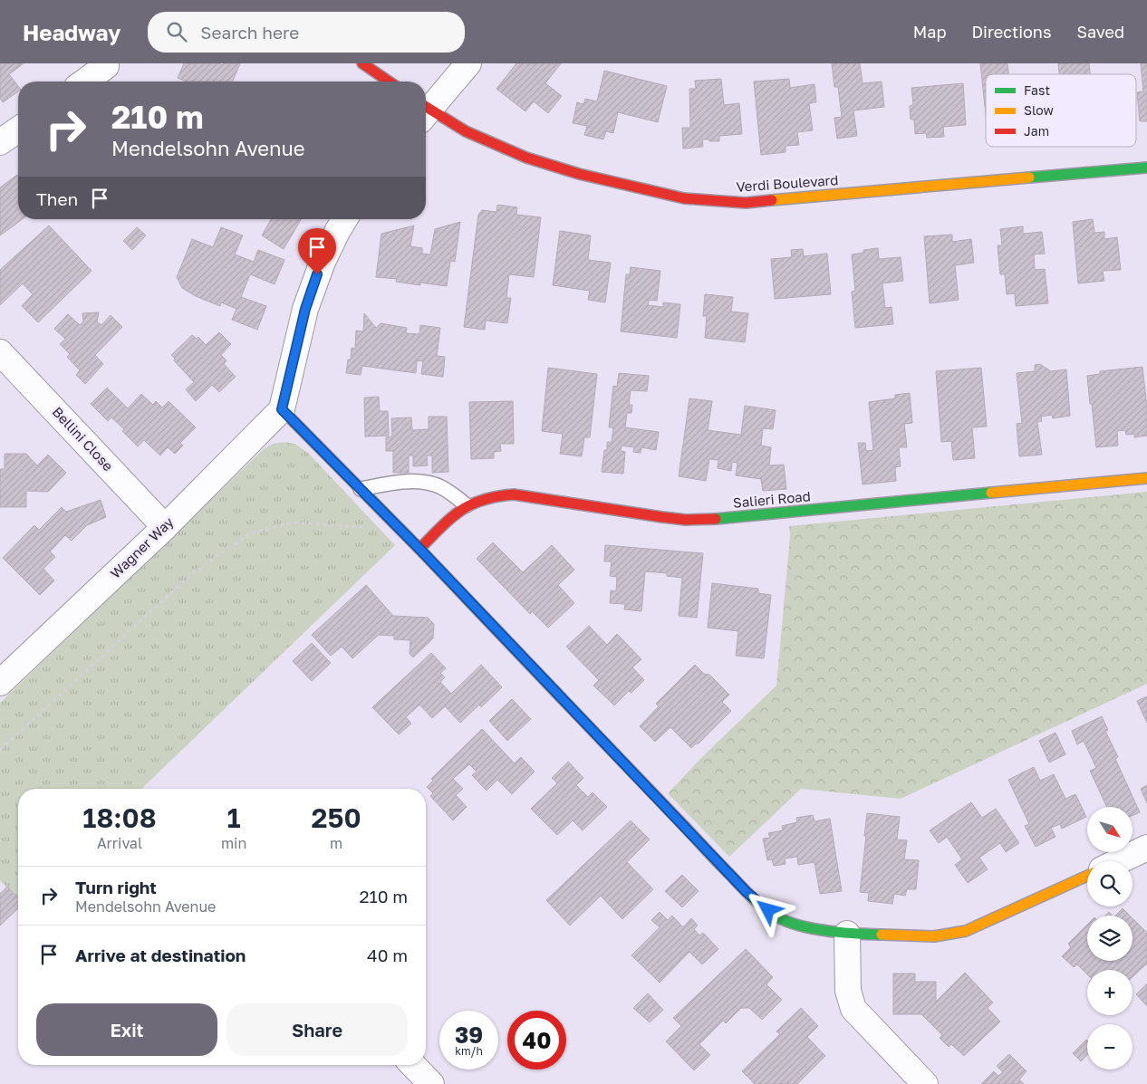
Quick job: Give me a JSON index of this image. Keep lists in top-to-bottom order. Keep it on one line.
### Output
{"streets":{"street":["Verdi Boulevard","Bellini Close","Salieri Road","Wagner Way"]},"crossings":[["Bellini Close","Wagner Way"]],"legend":["Fast","Slow","Jam"],"north":"bottom right","page":{"header":"Headway","search":"Search here","nav":["Map","Directions","Saved"],"turn":["210 m","Mendelsohn Avenue"],"then":"Then","eta":["18:08","Arrival","1","min","250","m"],"map_buttons":["+","−"],"list":[{"name":"Turn right","note":"Mendelsohn Avenue","value":"210 m"},{"name":"Arrive at destination","value":"40 m"}],"buttons":["Exit","Share"],"speed":"39 km/h","limit":"40"}}
